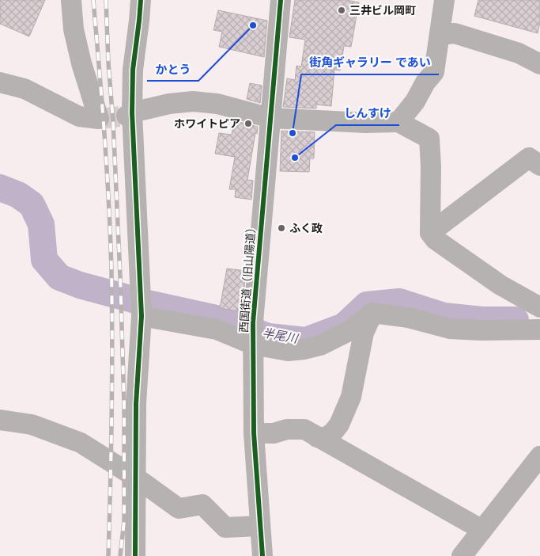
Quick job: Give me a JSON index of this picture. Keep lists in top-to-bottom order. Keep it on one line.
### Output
{"streets":{"street":["西国街道（旧山陽道）"]},"water":["半尾川"],"places":["三井ビル岡町","かとう","ホワイトピア","街角ギャラリー であい","しんすけ","ふく政"]}
